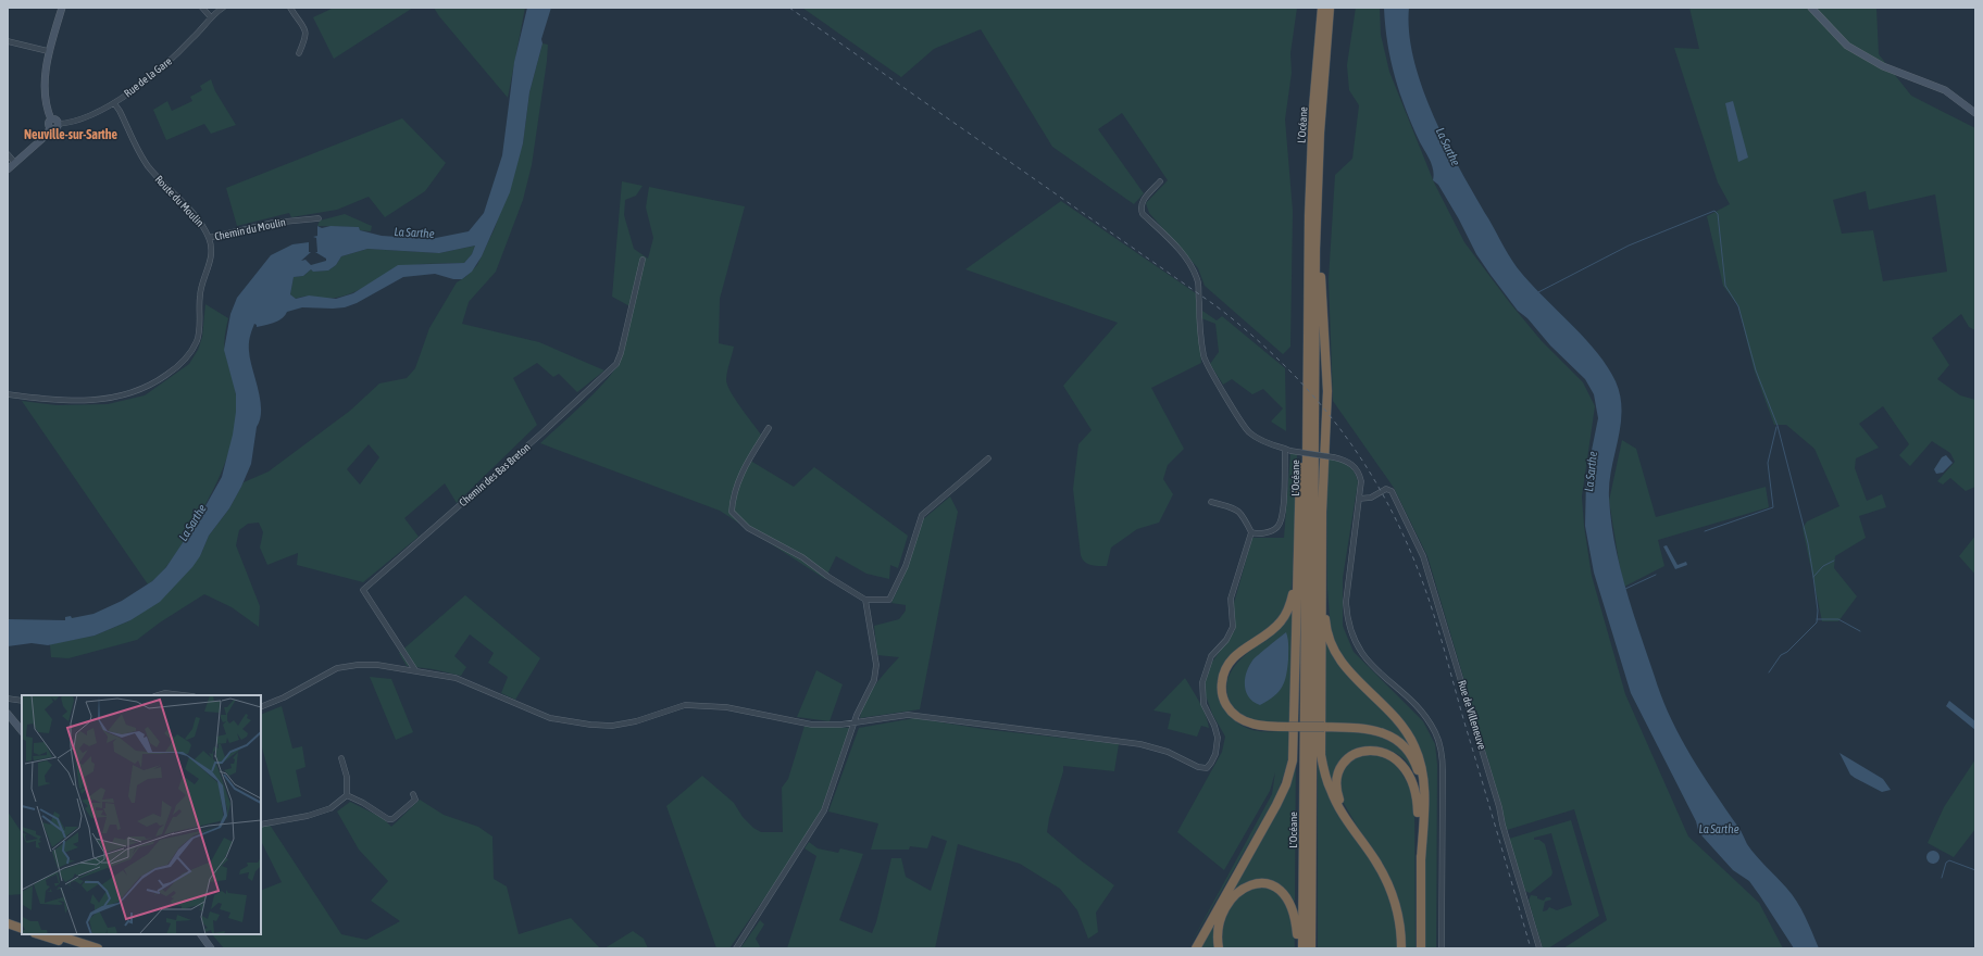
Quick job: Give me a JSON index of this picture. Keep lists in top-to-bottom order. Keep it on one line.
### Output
{"streets":{"highway":["L’Océane"],"street":["Rue de la Gare","Route du Moulin","Chemin du Moulin","Chemin des Bas Breton","Rue de Villeneuve"]},"crossings":[["Rue de la Gare","Route du Moulin"],["Route du Moulin","Chemin du Moulin"]],"districts":["Neuville-sur-Sarthe"],"water":["La Sarthe"]}
